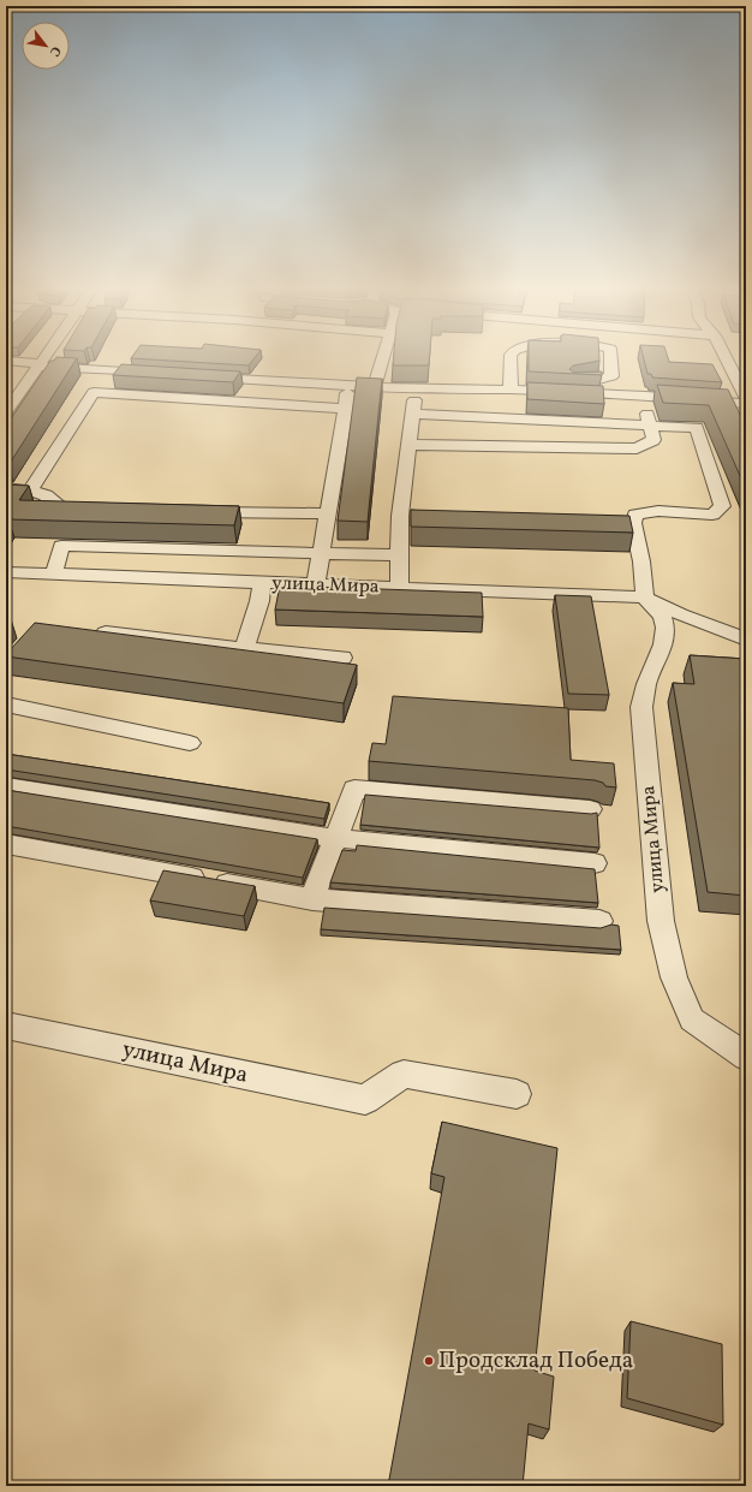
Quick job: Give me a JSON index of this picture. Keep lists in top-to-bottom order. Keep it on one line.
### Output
{"streets":{"street":["улица Мира"]},"places":["Продсклад Победа"],"north":"bottom right"}
